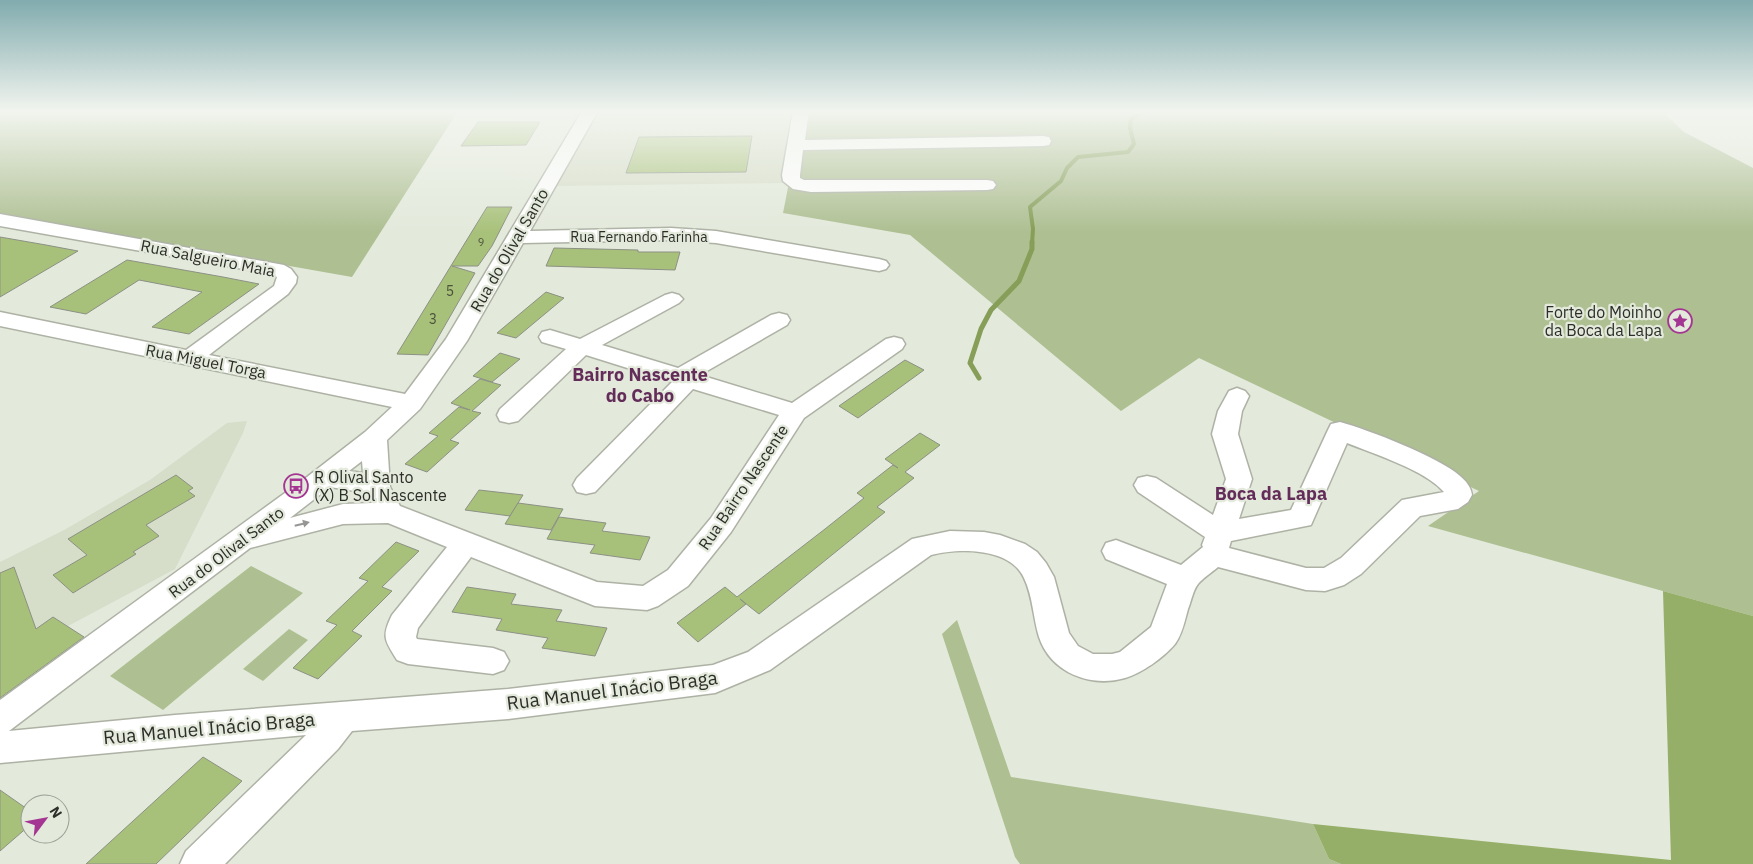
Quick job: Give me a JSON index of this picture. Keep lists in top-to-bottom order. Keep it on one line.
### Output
{"streets":{"street":["Rua Fernando Farinha","Rua do Olival Santo","Rua Salgueiro Maia","Rua Miguel Torga","Rua Bairro Nascente","Rua Manuel Inácio Braga"]},"crossings":[["Rua Fernando Farinha","Rua do Olival Santo"],["Rua do Olival Santo","Rua Miguel Torga"],["Rua do Olival Santo","Rua Bairro Nascente"],["Rua Salgueiro Maia","Rua Miguel Torga"]],"districts":["Bairro Nascente do Cabo","Boca da Lapa"],"places":{"place":["Forte do Moinho da Boca da Lapa"],"bus stop":["R Olival Santo (X) B Sol Nascente"]},"house_numbers":["9","5","3"],"north":"top right"}
